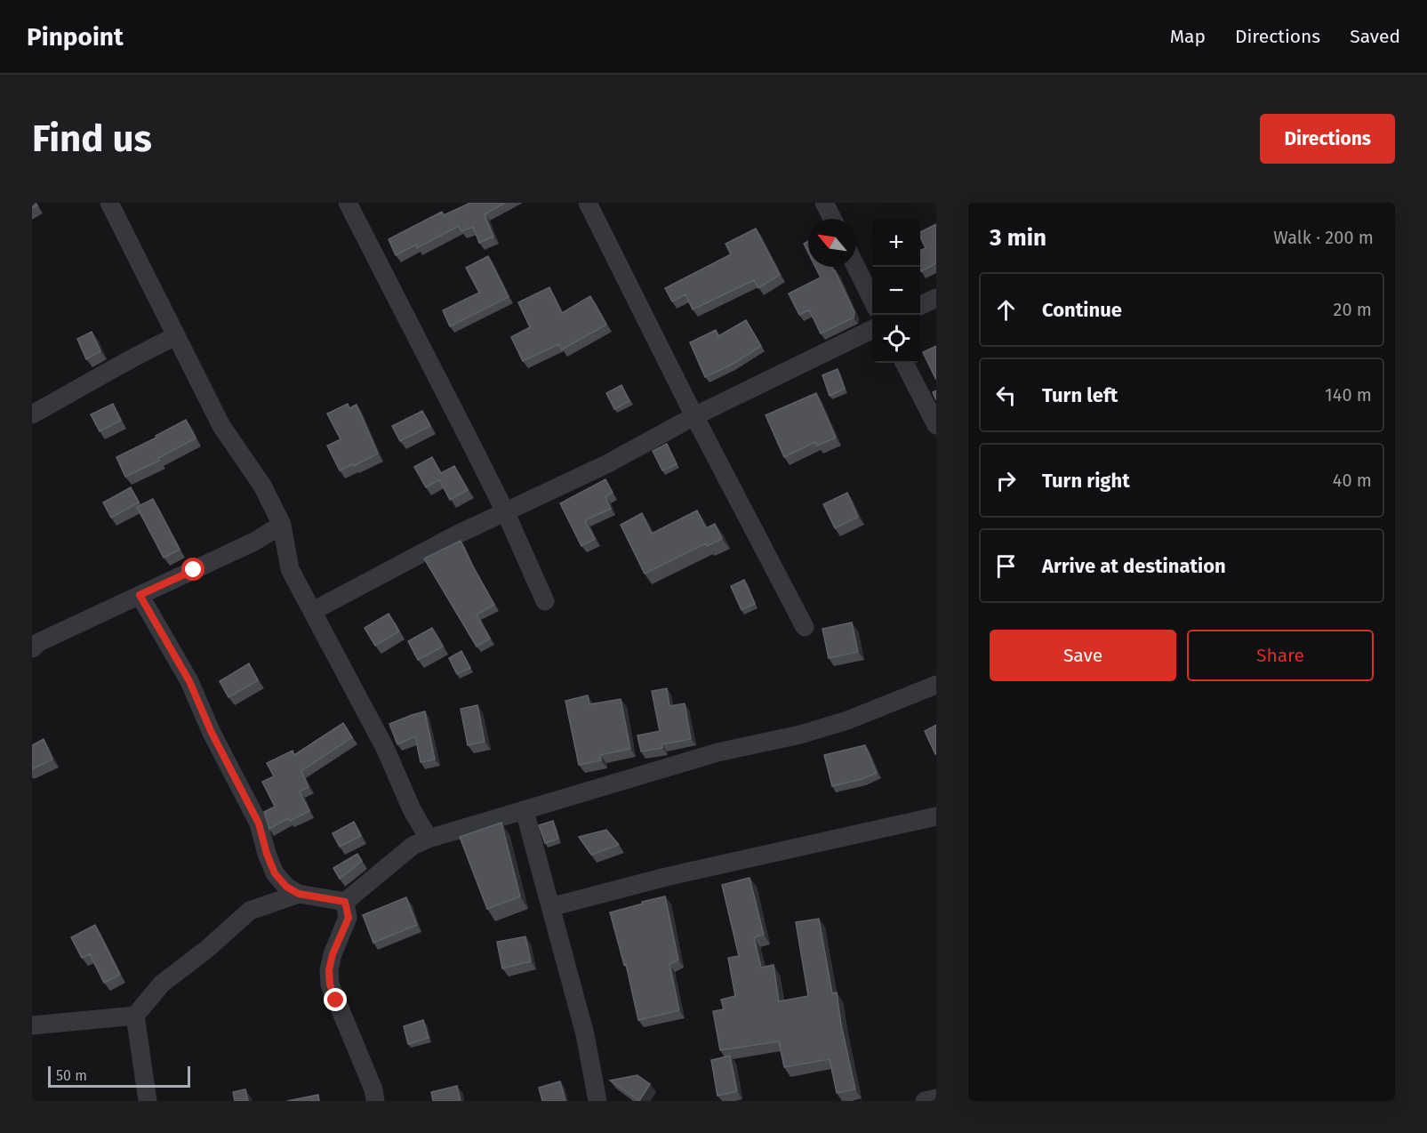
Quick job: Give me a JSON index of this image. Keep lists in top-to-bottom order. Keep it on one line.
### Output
{"scale_bar":"50 m","north":"top left","page":{"header":"Pinpoint","nav":["Map","Directions","Saved"],"buttons":["Directions",["Save","Share"]],"title":"Find us","heading":["3 min","Walk · 200 m"],"map_buttons":["+","−"],"list":[["Continue","20 m"],["Turn left","140 m"],["Turn right","40 m"],"Arrive at destination"],"scale":"50 m"}}
